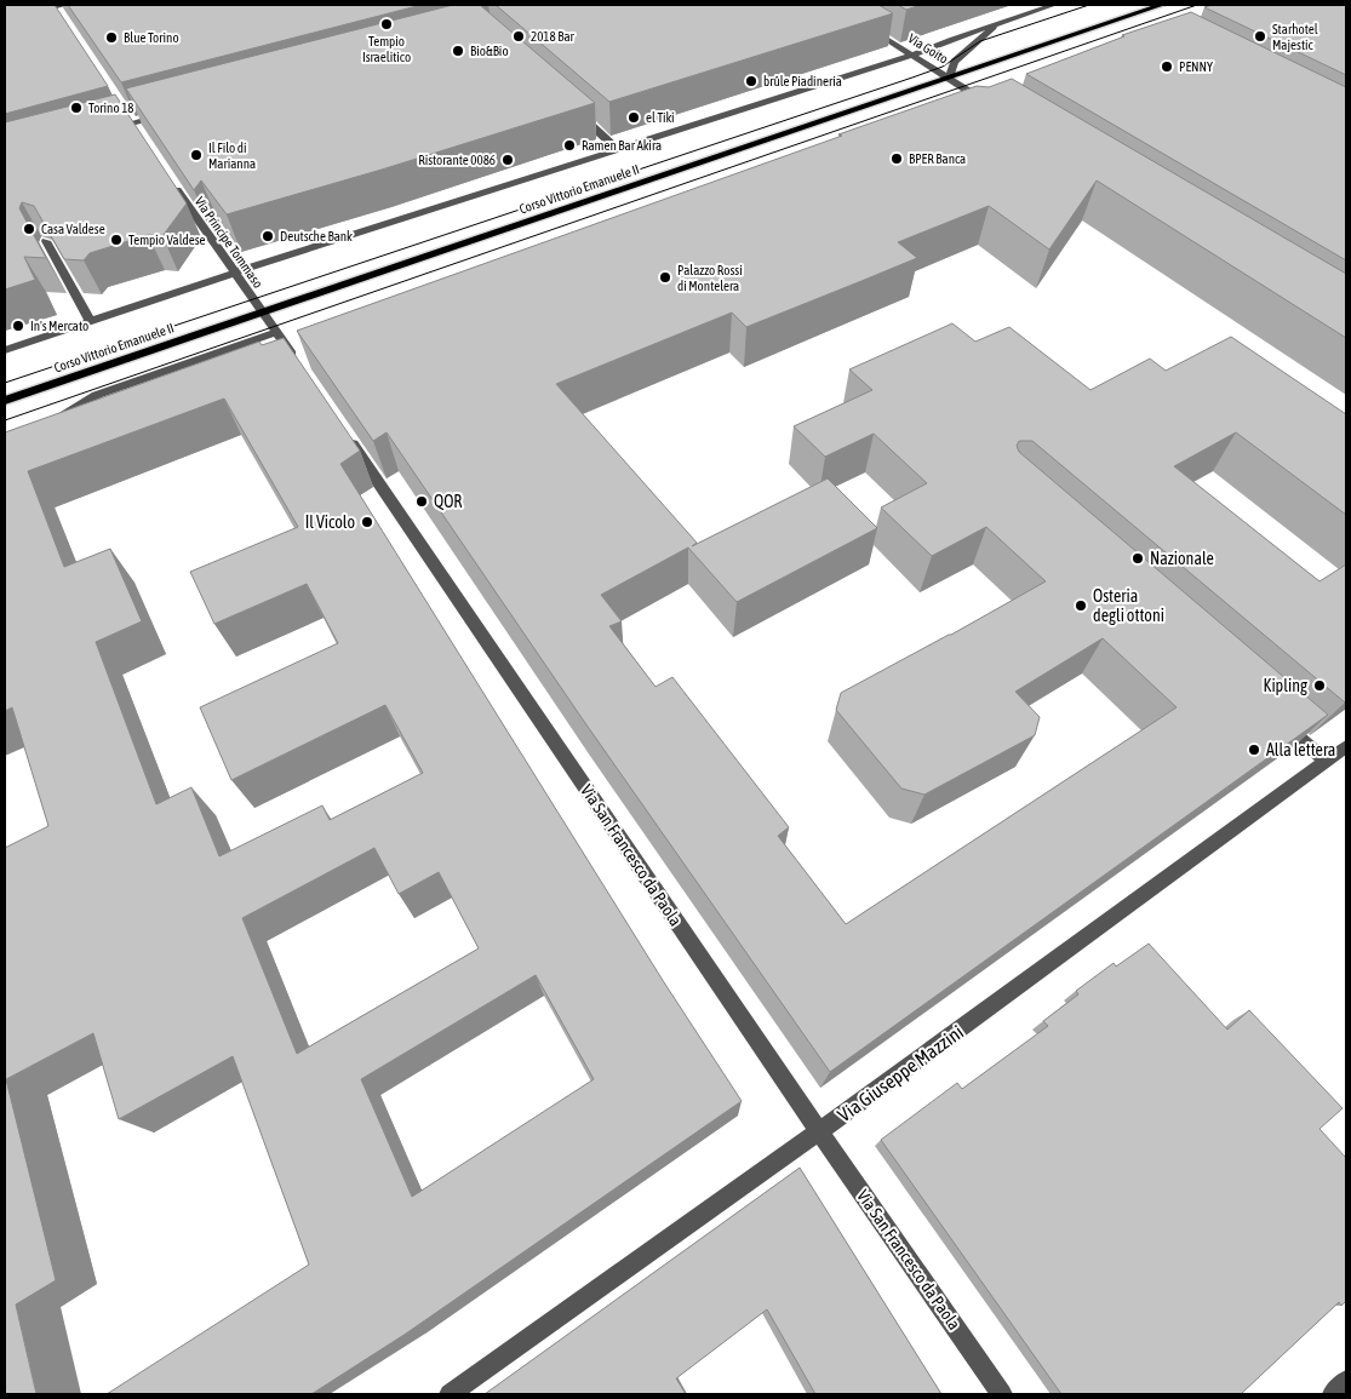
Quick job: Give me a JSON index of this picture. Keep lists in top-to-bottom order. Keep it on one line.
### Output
{"streets":{"main road":["Corso Vittorio Emanuele II"],"street":["Via Goito","Via Principe Tommaso","Via San Francesco da Paola","Via Giuseppe Mazzini"]},"crossings":[["Via Goito","Corso Vittorio Emanuele II"],["Corso Vittorio Emanuele II","Via Principe Tommaso"],["Via San Francesco da Paola","Via Giuseppe Mazzini"]],"places":["Tempio Israelitico","2018 Bar","Starhotel Majestic","Blue Torino","Bio&Bio","PENNY","brûle Piadineria","Torino 18","el Tiki","Ramen Bar Akira","Il Filo di Marianna","BPER Banca","Ristorante 0086","Casa Valdese","Deutsche Bank","Tempio Valdese","Palazzo Rossi di Montelera","In's Mercato","QOR","Il Vicolo","Nazionale","Osteria degli ottoni","Kipling","Alla lettera"]}
